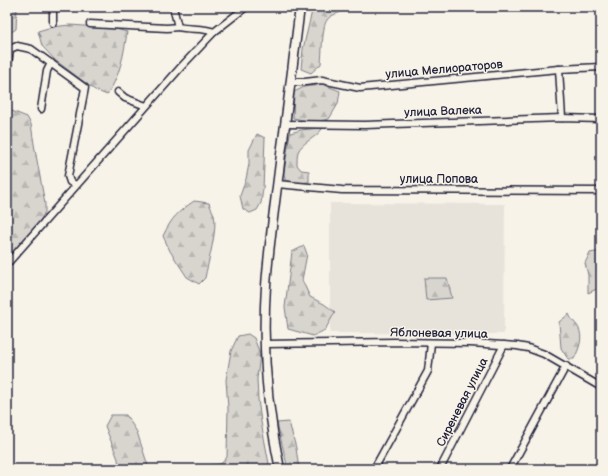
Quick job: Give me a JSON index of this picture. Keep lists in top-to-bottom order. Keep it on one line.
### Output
{"streets":{"street":["улица Мелиораторов","улица Валека","улица Попова","Яблоневая улица","Сиреневая улица"]},"crossings":[["Яблоневая улица","Сиреневая улица"]]}
